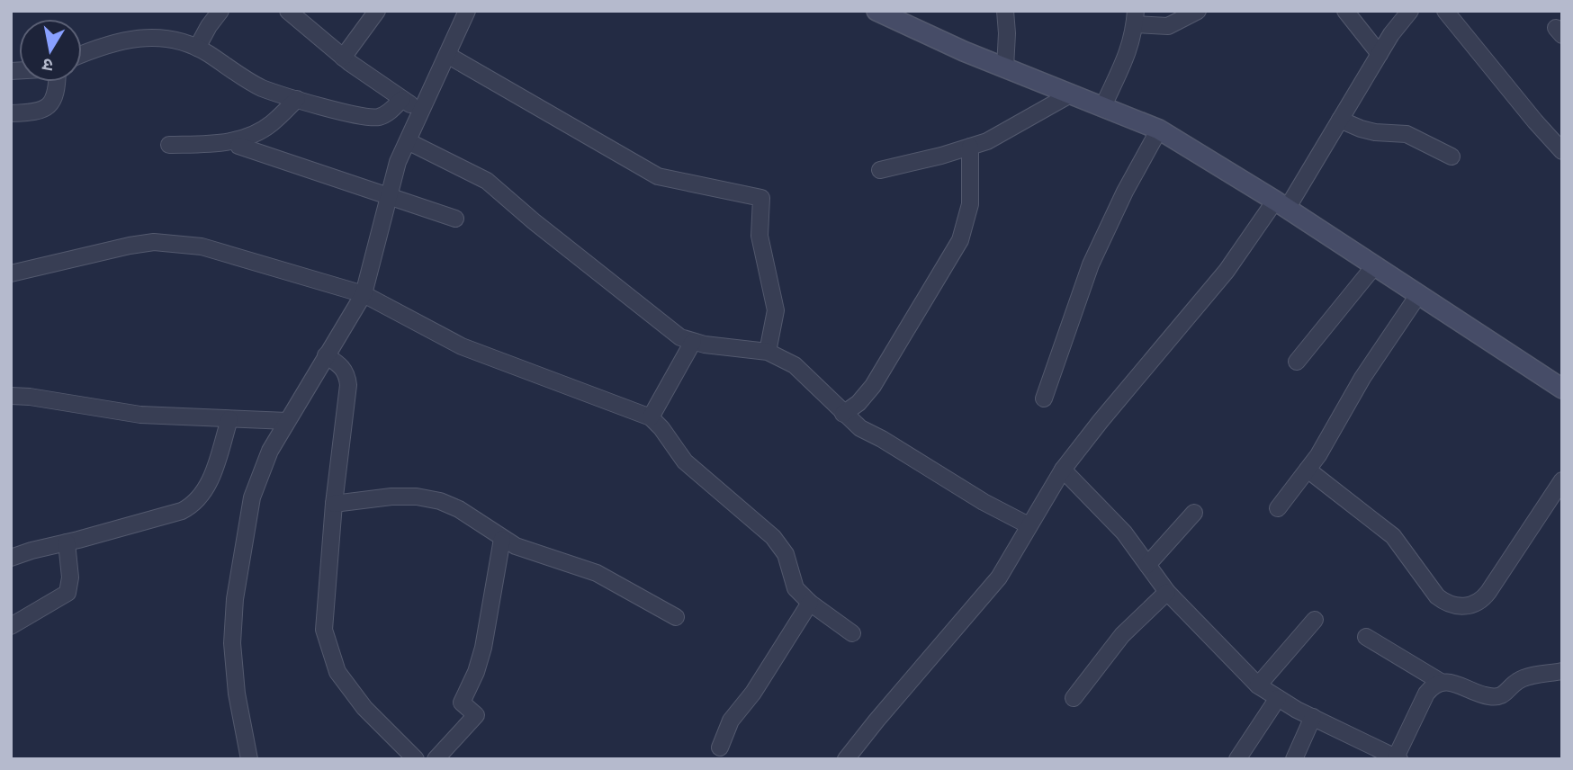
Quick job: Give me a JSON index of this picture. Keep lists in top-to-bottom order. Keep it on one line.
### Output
{"north":"bottom"}
